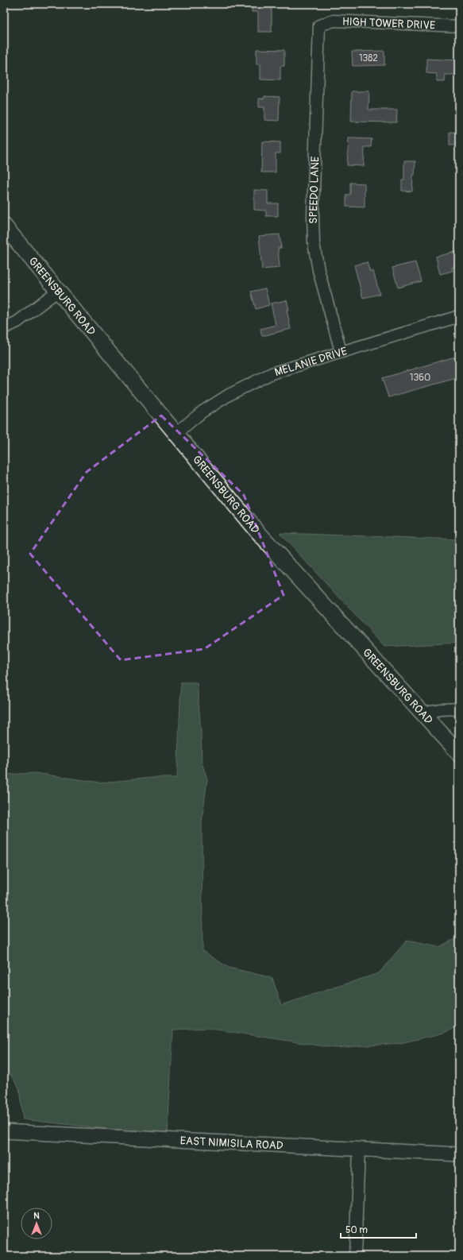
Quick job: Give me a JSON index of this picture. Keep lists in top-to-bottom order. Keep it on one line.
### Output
{"streets":{"main road":["GREENSBURG ROAD"],"street":["HIGH TOWER DRIVE","SPEEDO LANE","MELANIE DRIVE","EAST NIMISILA ROAD"]},"crossings":[["HIGH TOWER DRIVE","SPEEDO LANE"],["SPEEDO LANE","MELANIE DRIVE"],["GREENSBURG ROAD","MELANIE DRIVE"]],"house_numbers":["1382","1360"],"scale_bar":"50 m","north":"top"}
